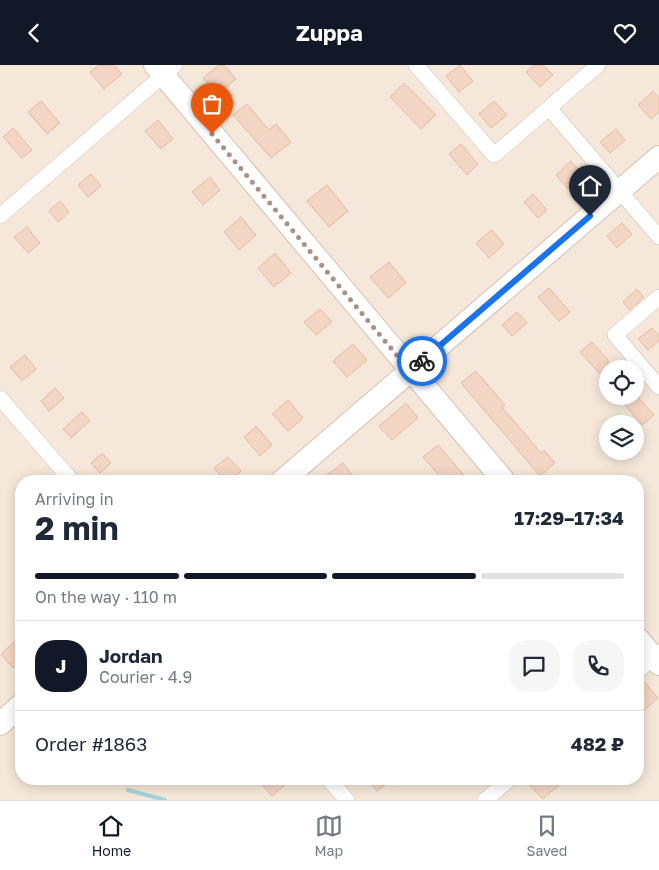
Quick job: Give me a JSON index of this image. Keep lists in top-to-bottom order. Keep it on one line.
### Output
{"page":{"header":"Zuppa","heading":["2 min","Arriving in","17:29–17:34"],"panel":["Jordan","Courier · 4.9","Order #1863","482 ₽"],"bar":"On the way · 110 m","round":"J","tabs":["Home","Map","Saved"]}}
